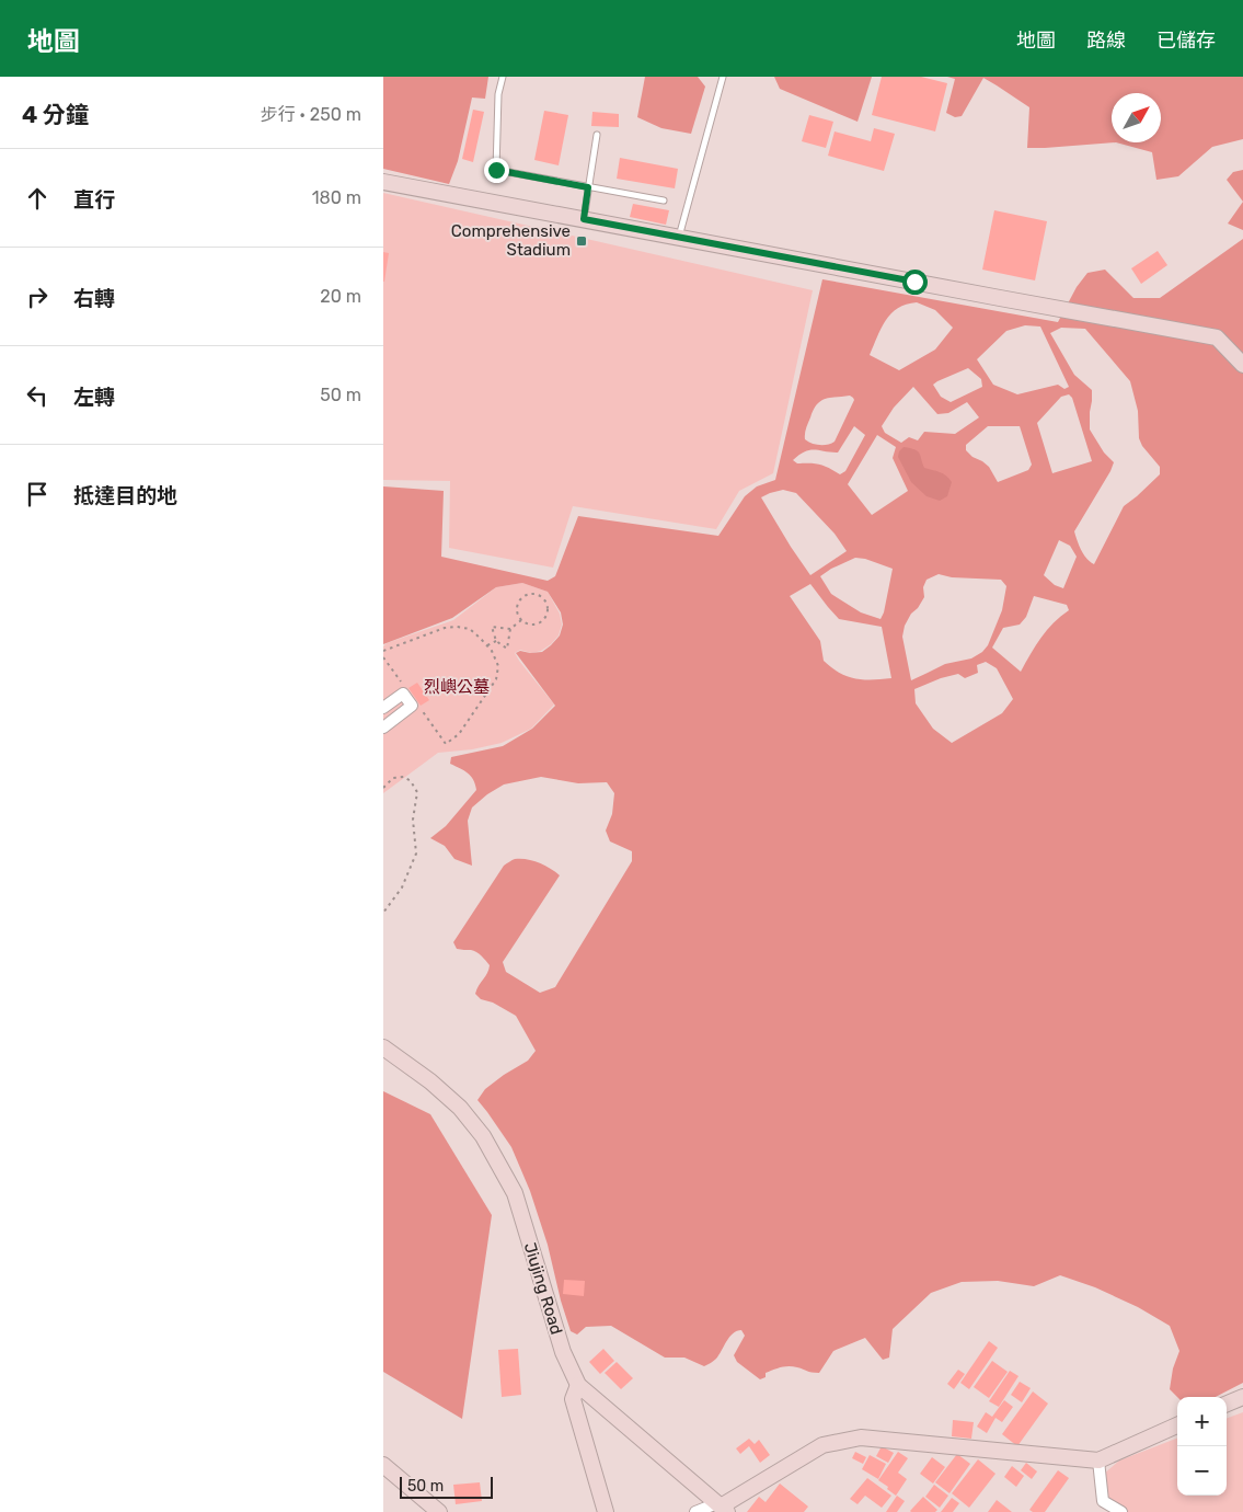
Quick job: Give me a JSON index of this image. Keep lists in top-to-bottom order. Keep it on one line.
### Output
{"streets":{"street":["Jiujing Road"]},"parks":["烈嶼公墓"],"places":{"transit":["Comprehensive Stadium"]},"scale_bar":"50 m","north":"top right","page":{"header":"地圖","nav":["地圖","路線","已儲存"],"heading":["4 分鐘","步行 · 250 m"],"list":[["直行","180 m"],["右轉","20 m"],["左轉","50 m"],"抵達目的地"],"map_buttons":["+","−"],"scale":"50 m"}}
